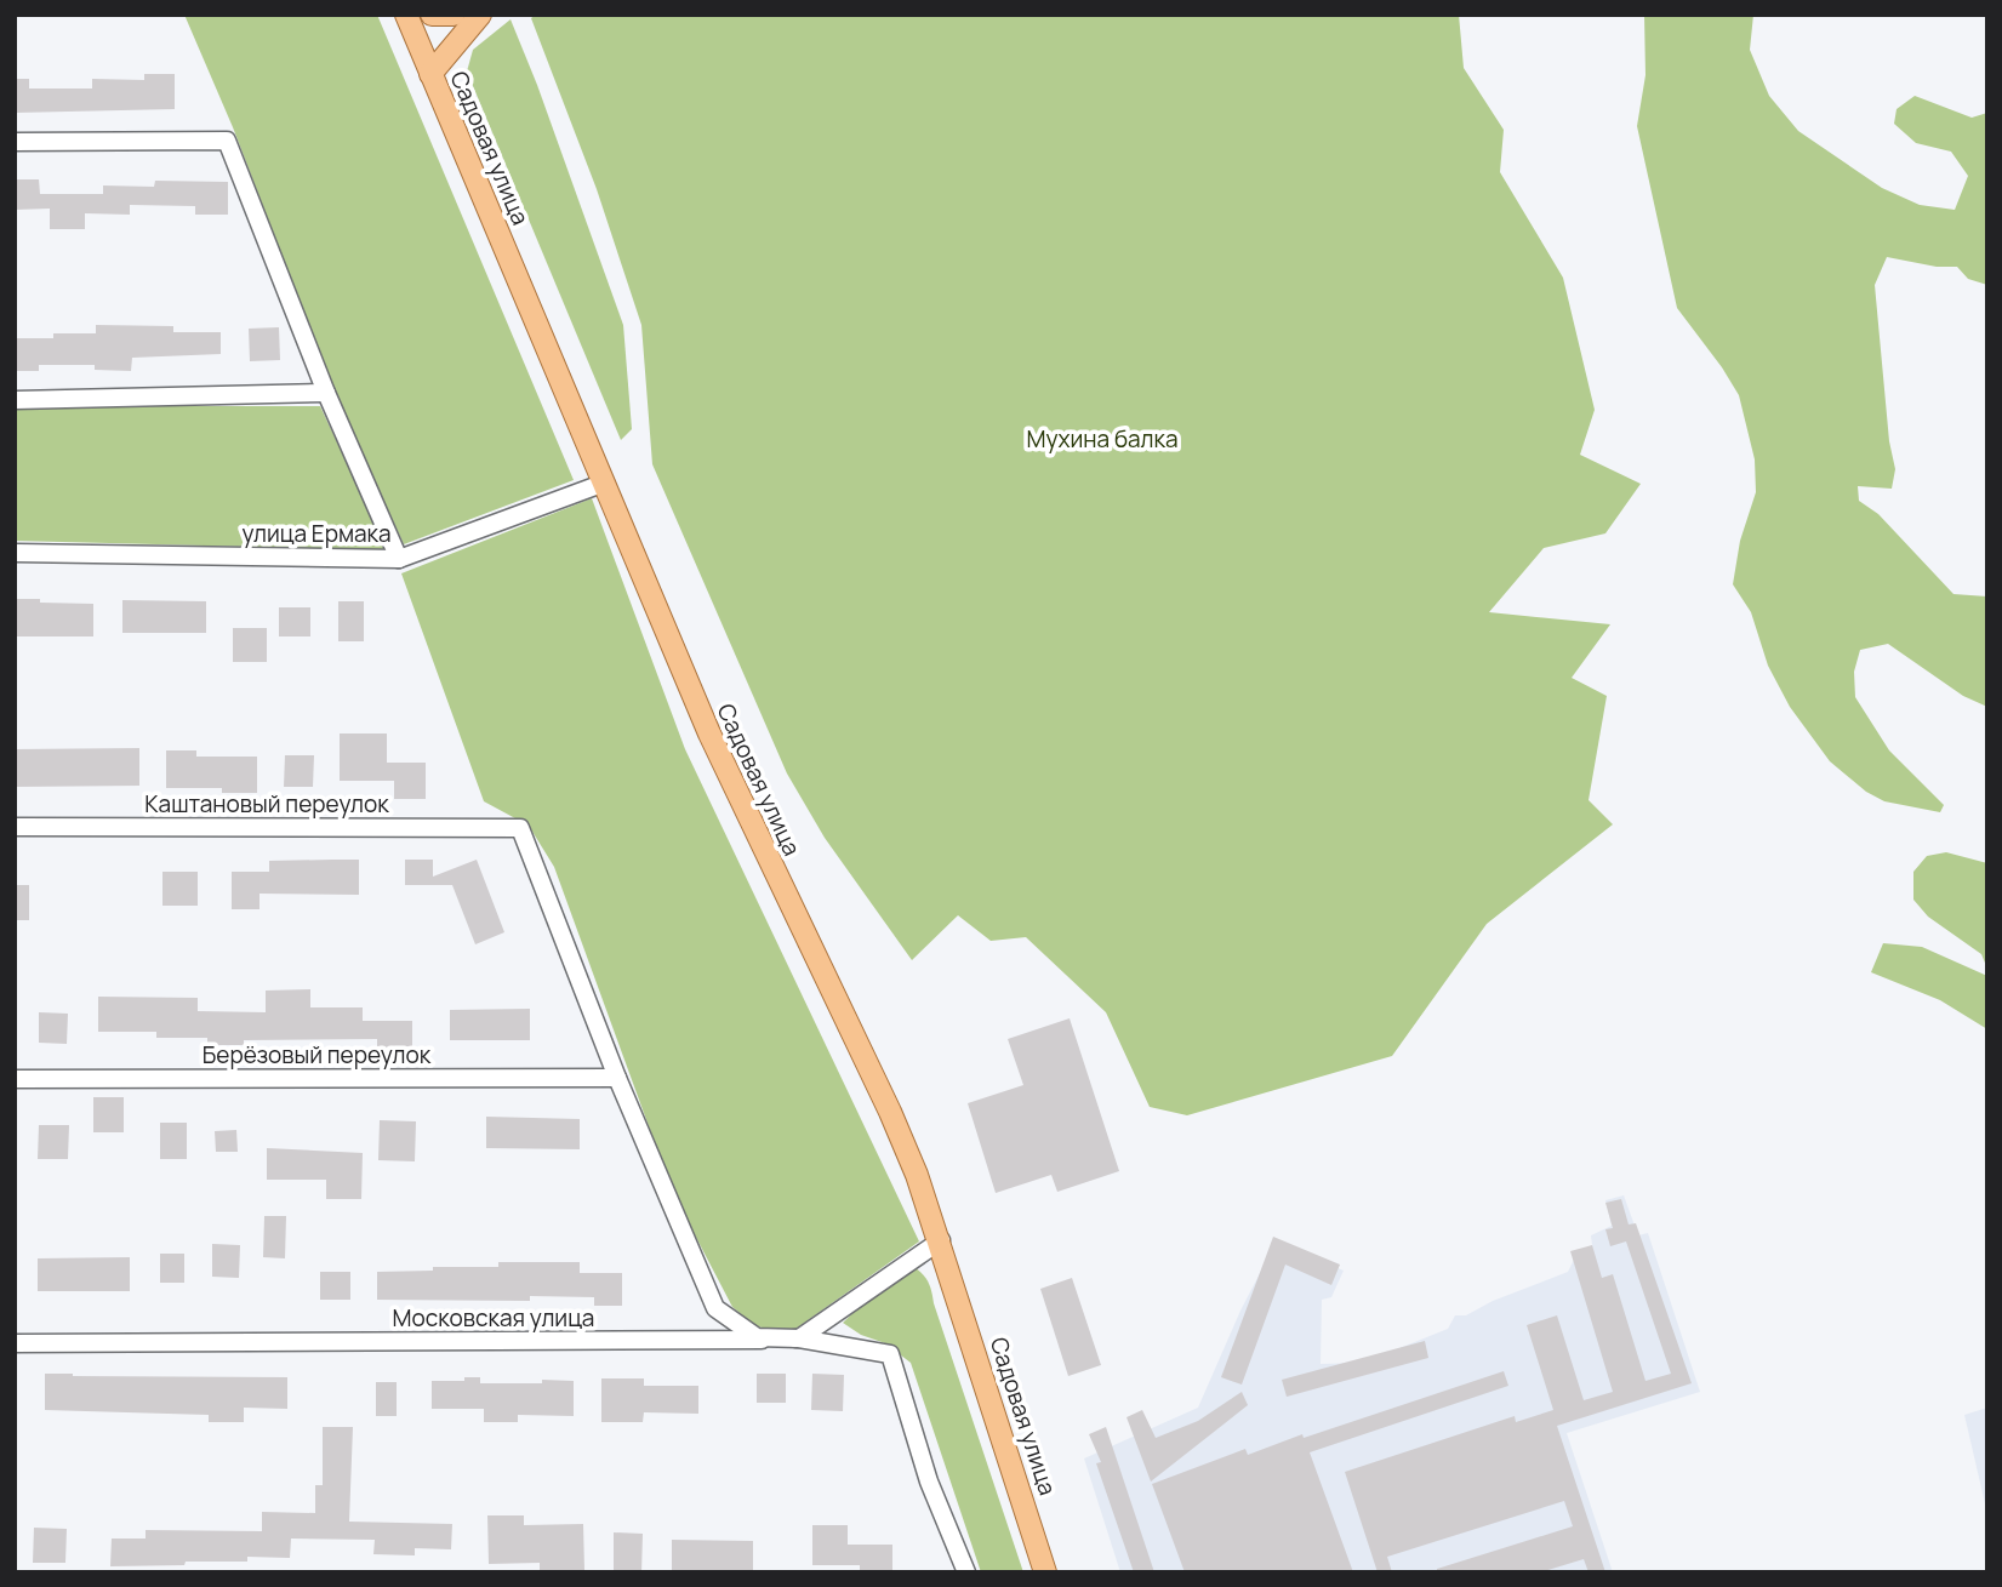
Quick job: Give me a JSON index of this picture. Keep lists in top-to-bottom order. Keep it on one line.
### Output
{"streets":{"main road":["Садовая улица"],"street":["улица Ермака","Каштановый переулок","Берёзовый переулок","Московская улица"]},"crossings":[["Садовая улица","улица Ермака"],["Каштановый переулок","Берёзовый переулок"]],"parks":["Мухина балка"]}
